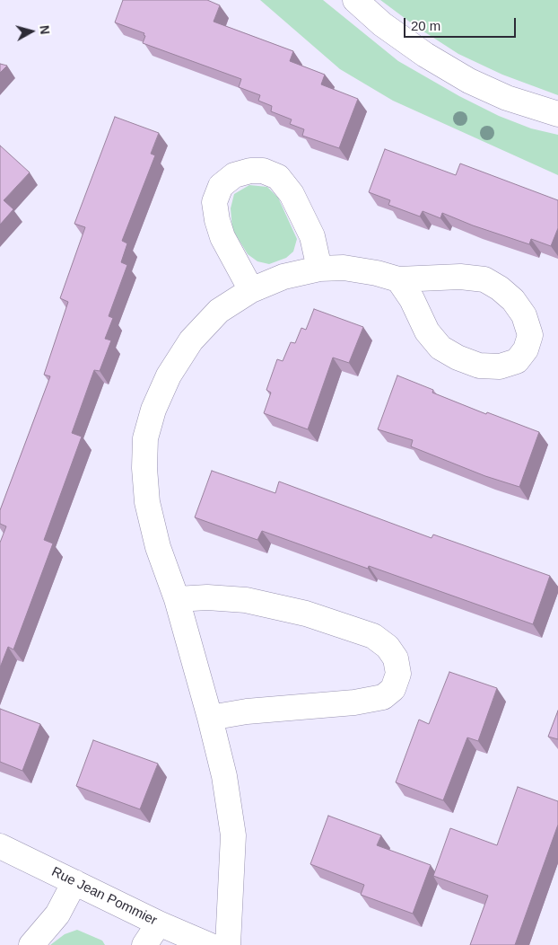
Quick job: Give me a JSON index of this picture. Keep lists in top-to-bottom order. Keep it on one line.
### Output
{"streets":{"street":["Rue Jean Pommier"]},"scale_bar":"20 m","north":"right"}
